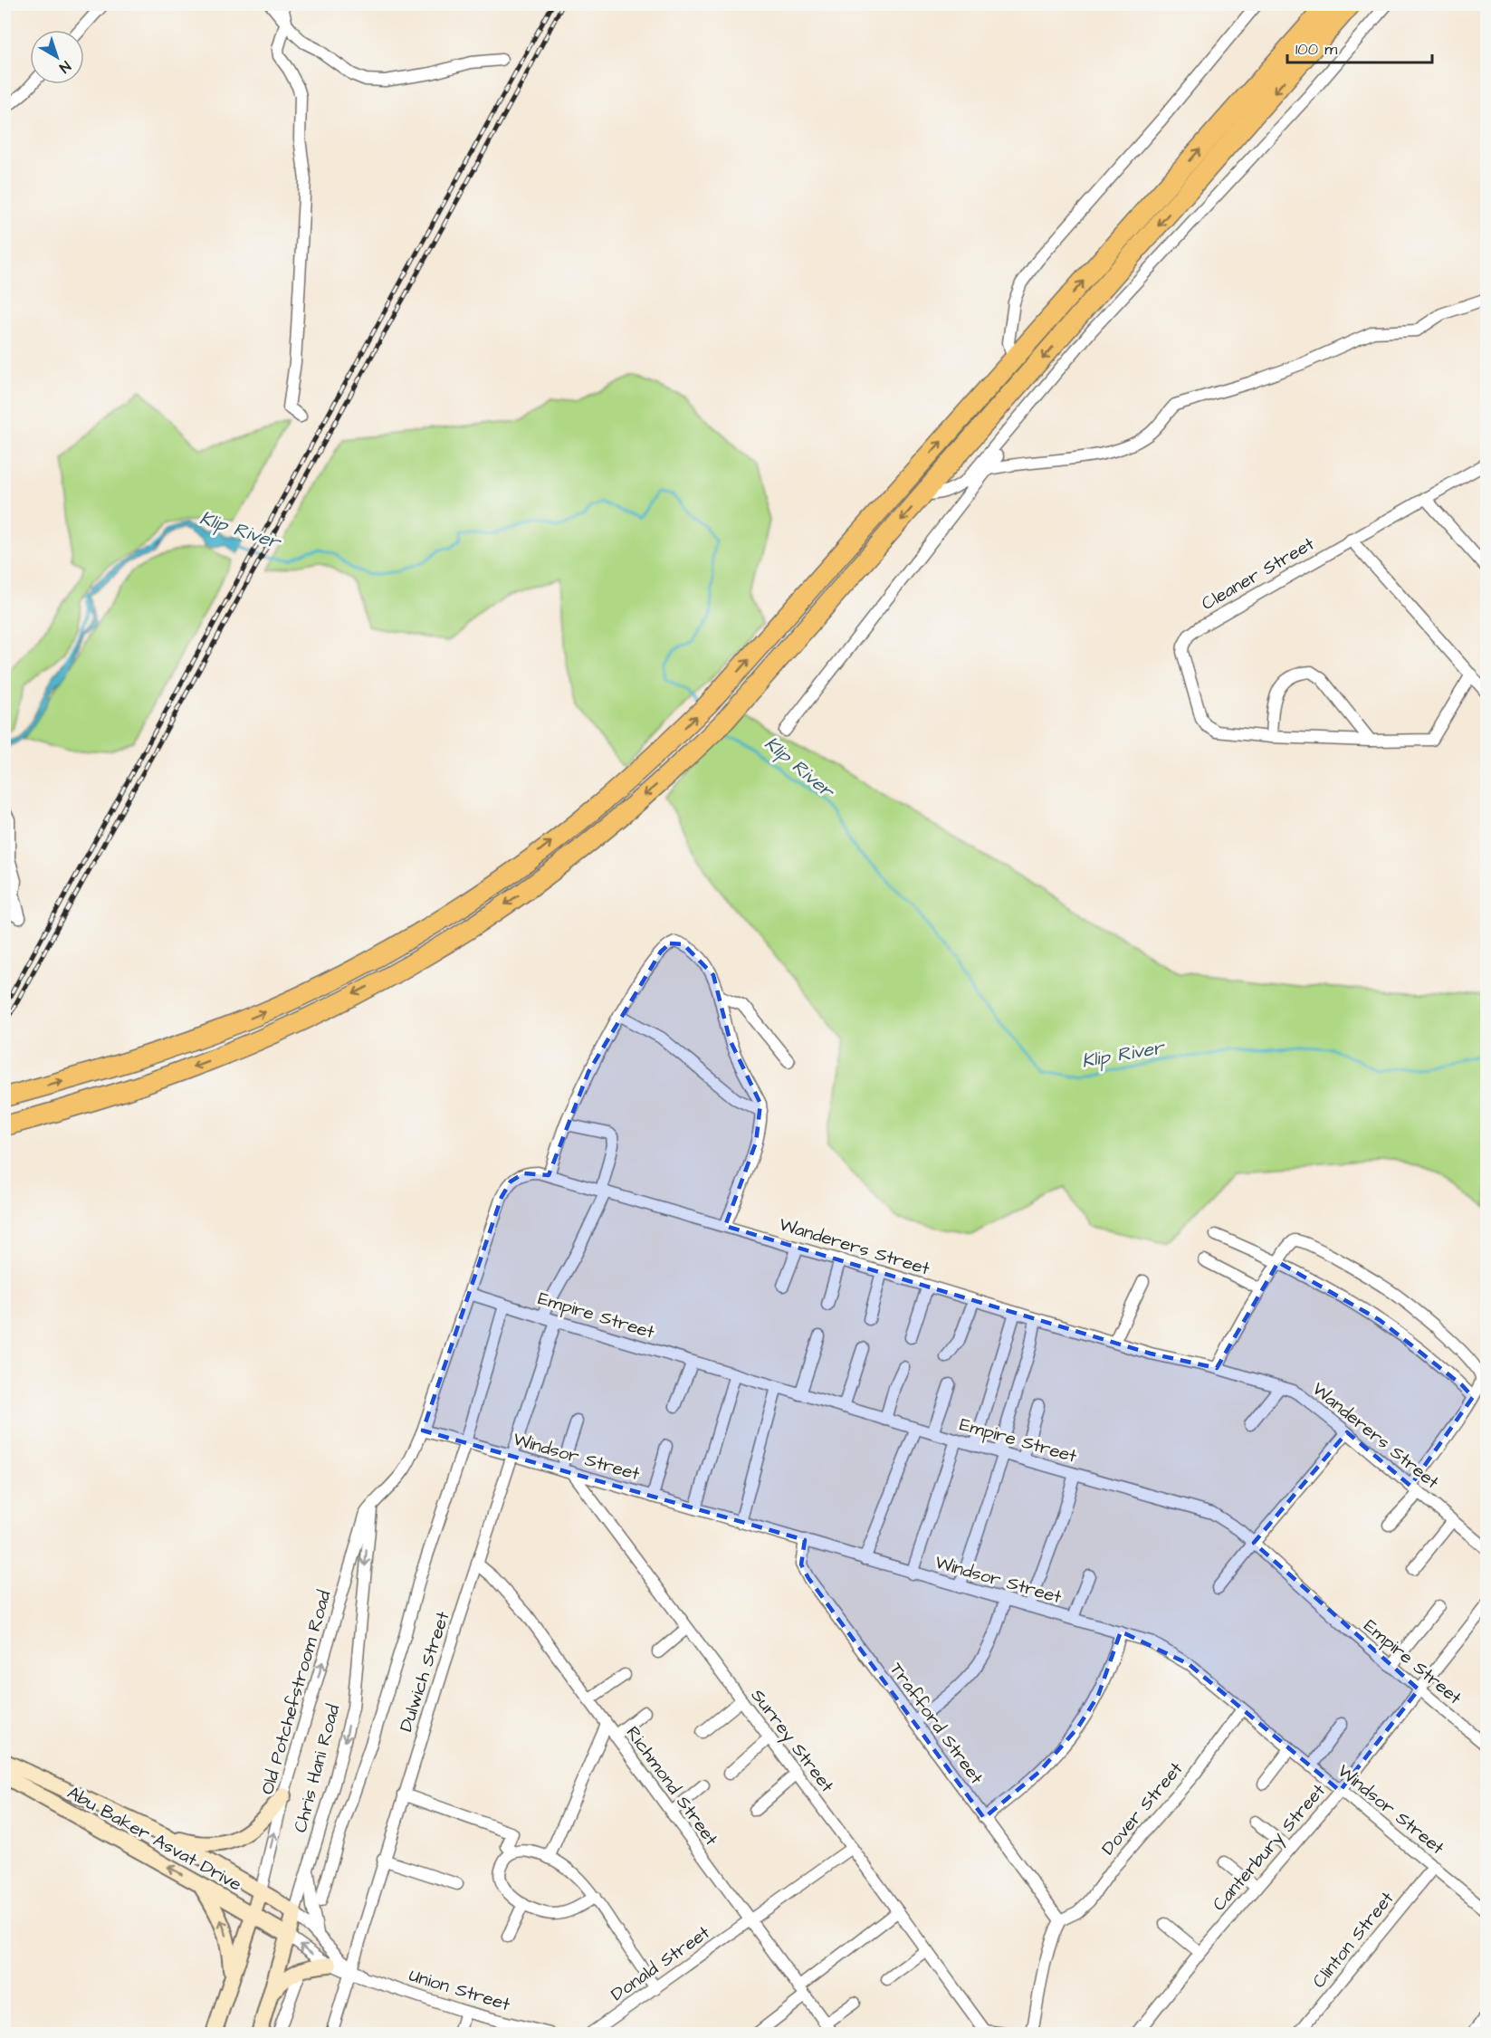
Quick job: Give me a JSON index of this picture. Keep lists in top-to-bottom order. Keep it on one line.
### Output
{"streets":{"main road":["Chris Hani Road","Abu Baker Asvat Drive"],"street":["Cleaner Street","Wanderers Street","Empire Street","Windsor Street","Dulwich Street","Old Potchefstroom Road","Trafford Street","Surrey Street","Richmond Street","Dover Street","Canterbury Street","Clinton Street","Donald Street","Union Street"]},"crossings":[["Wanderers Street","Empire Street"],["Wanderers Street","Windsor Street"],["Wanderers Street","Old Potchefstroom Road"],["Wanderers Street","Chris Hani Road"],["Empire Street","Dulwich Street"],["Empire Street","Canterbury Street"],["Windsor Street","Dulwich Street"],["Windsor Street","Trafford Street"],["Windsor Street","Surrey Street"],["Windsor Street","Dover Street"],["Windsor Street","Canterbury Street"],["Windsor Street","Clinton Street"],["Dulwich Street","Richmond Street"],["Dulwich Street","Union Street"],["Old Potchefstroom Road","Chris Hani Road"],["Old Potchefstroom Road","Abu Baker Asvat Drive"],["Trafford Street","Dover Street"],["Surrey Street","Donald Street"],["Chris Hani Road","Abu Baker Asvat Drive"],["Chris Hani Road","Union Street"],["Richmond Street","Donald Street"],["Abu Baker Asvat Drive","Union Street"]],"water":["Klip River"],"scale_bar":"100 m","north":"bottom right"}
